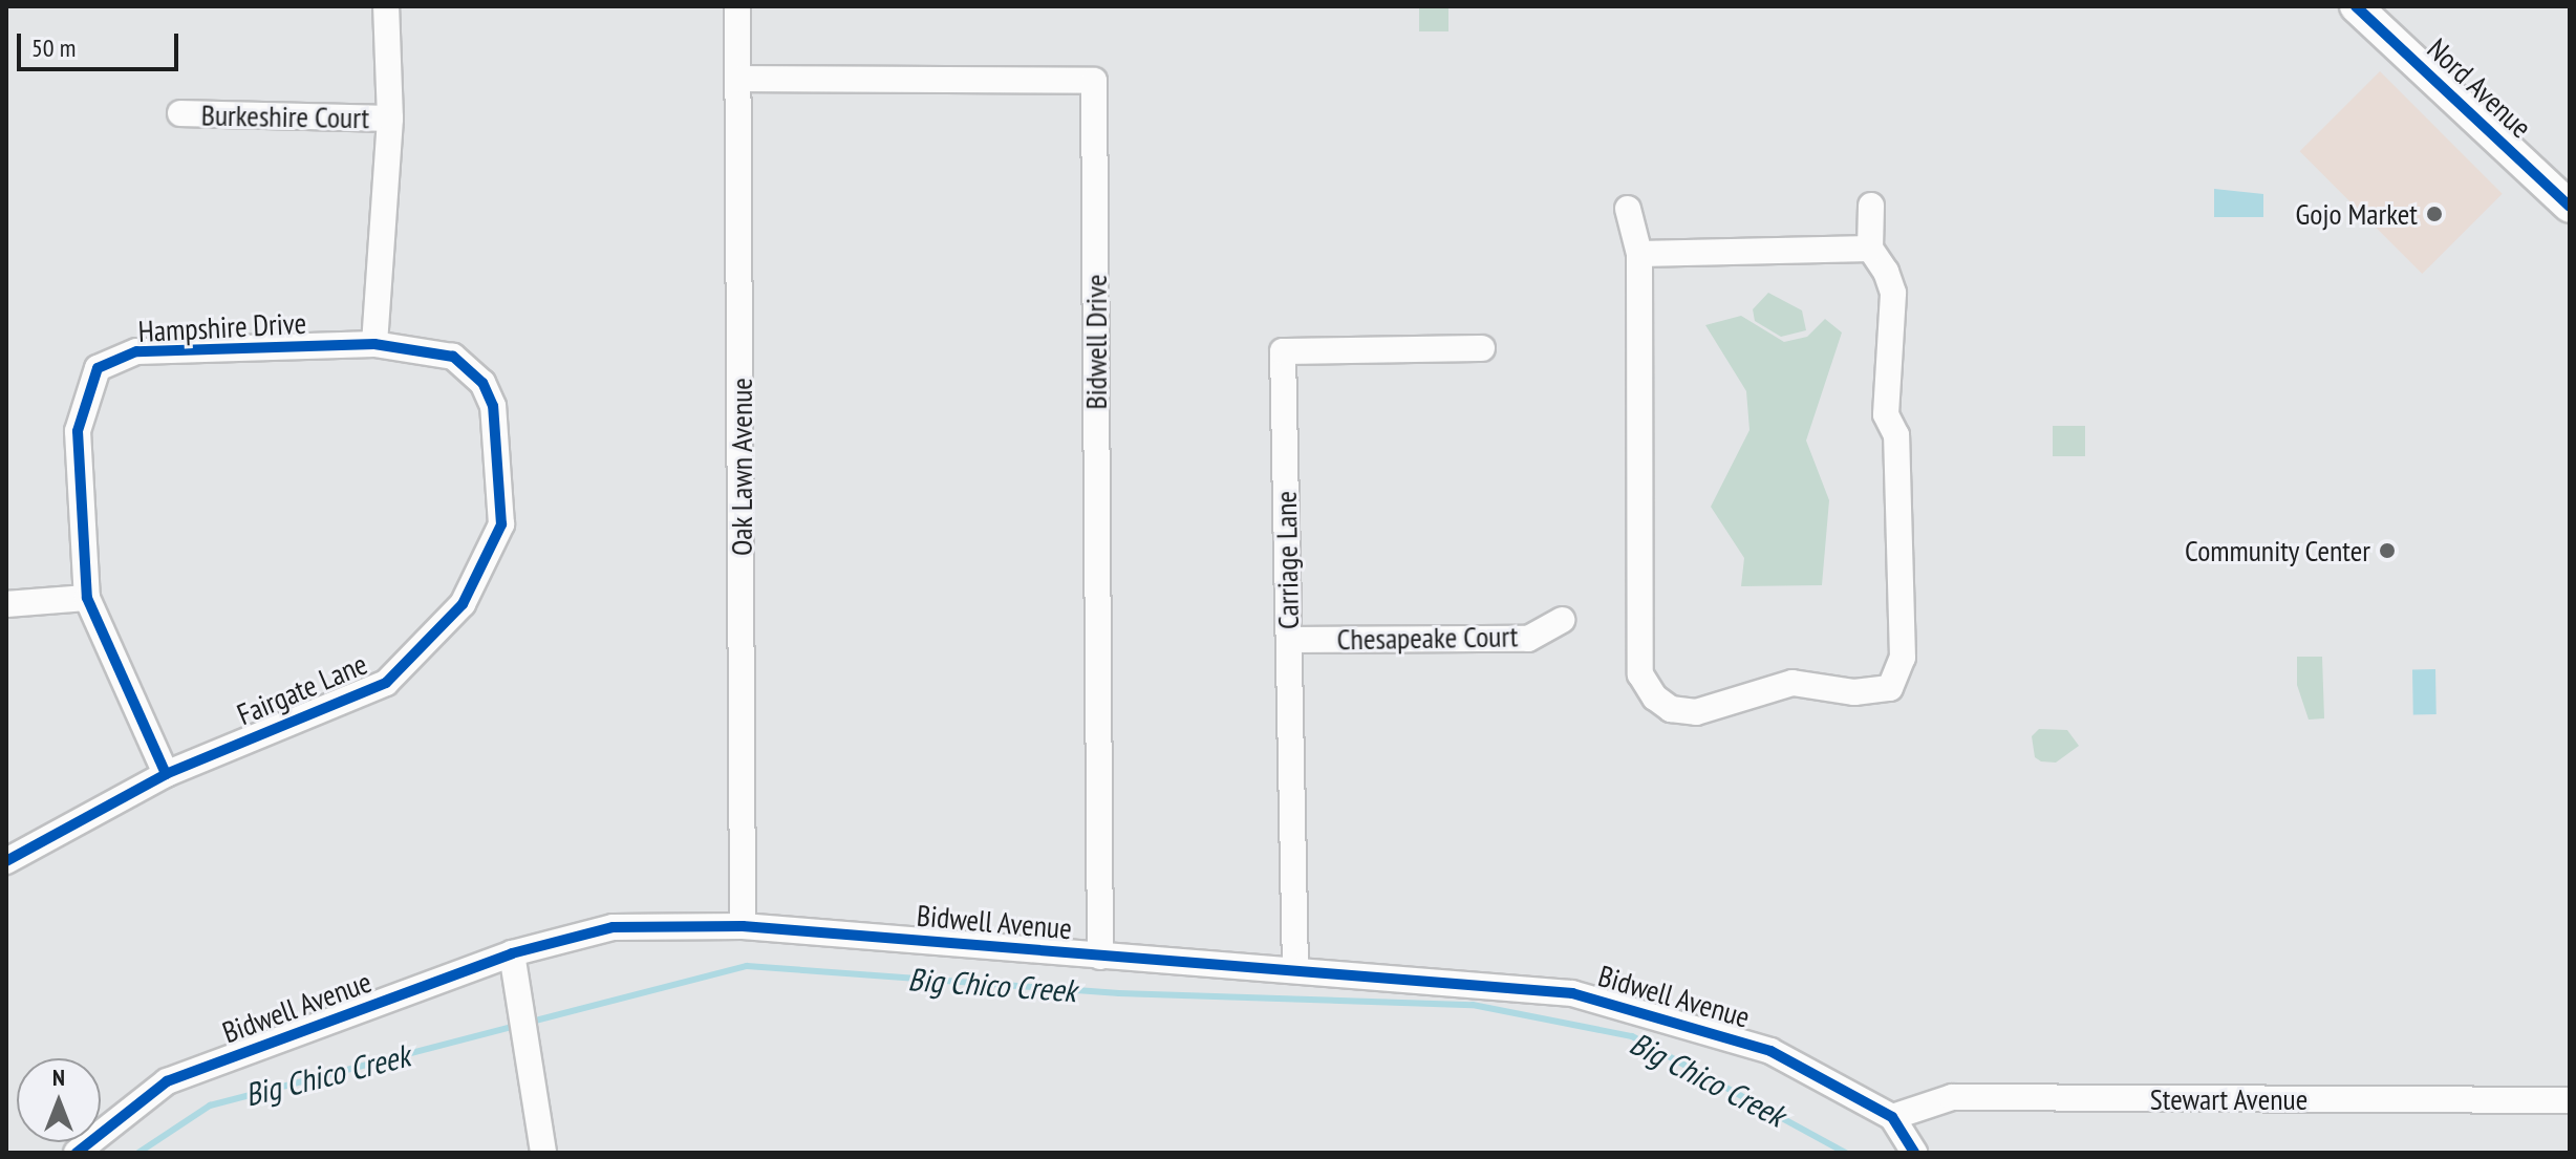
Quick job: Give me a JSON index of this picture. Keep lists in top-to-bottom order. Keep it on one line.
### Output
{"streets":{"main road":["Nord Avenue"],"street":["Burkeshire Court","Hampshire Drive","Bidwell Drive","Oak Lawn Avenue","Carriage Lane","Chesapeake Court","Fairgate Lane","Bidwell Avenue","Stewart Avenue"]},"crossings":[["Hampshire Drive","Fairgate Lane"],["Bidwell Drive","Oak Lawn Avenue"],["Bidwell Drive","Bidwell Avenue"],["Oak Lawn Avenue","Bidwell Avenue"],["Carriage Lane","Chesapeake Court"],["Carriage Lane","Bidwell Avenue"],["Bidwell Avenue","Stewart Avenue"]],"water":["Big Chico Creek"],"places":["Gojo Market","Community Center"],"scale_bar":"50 m","north":"top"}
